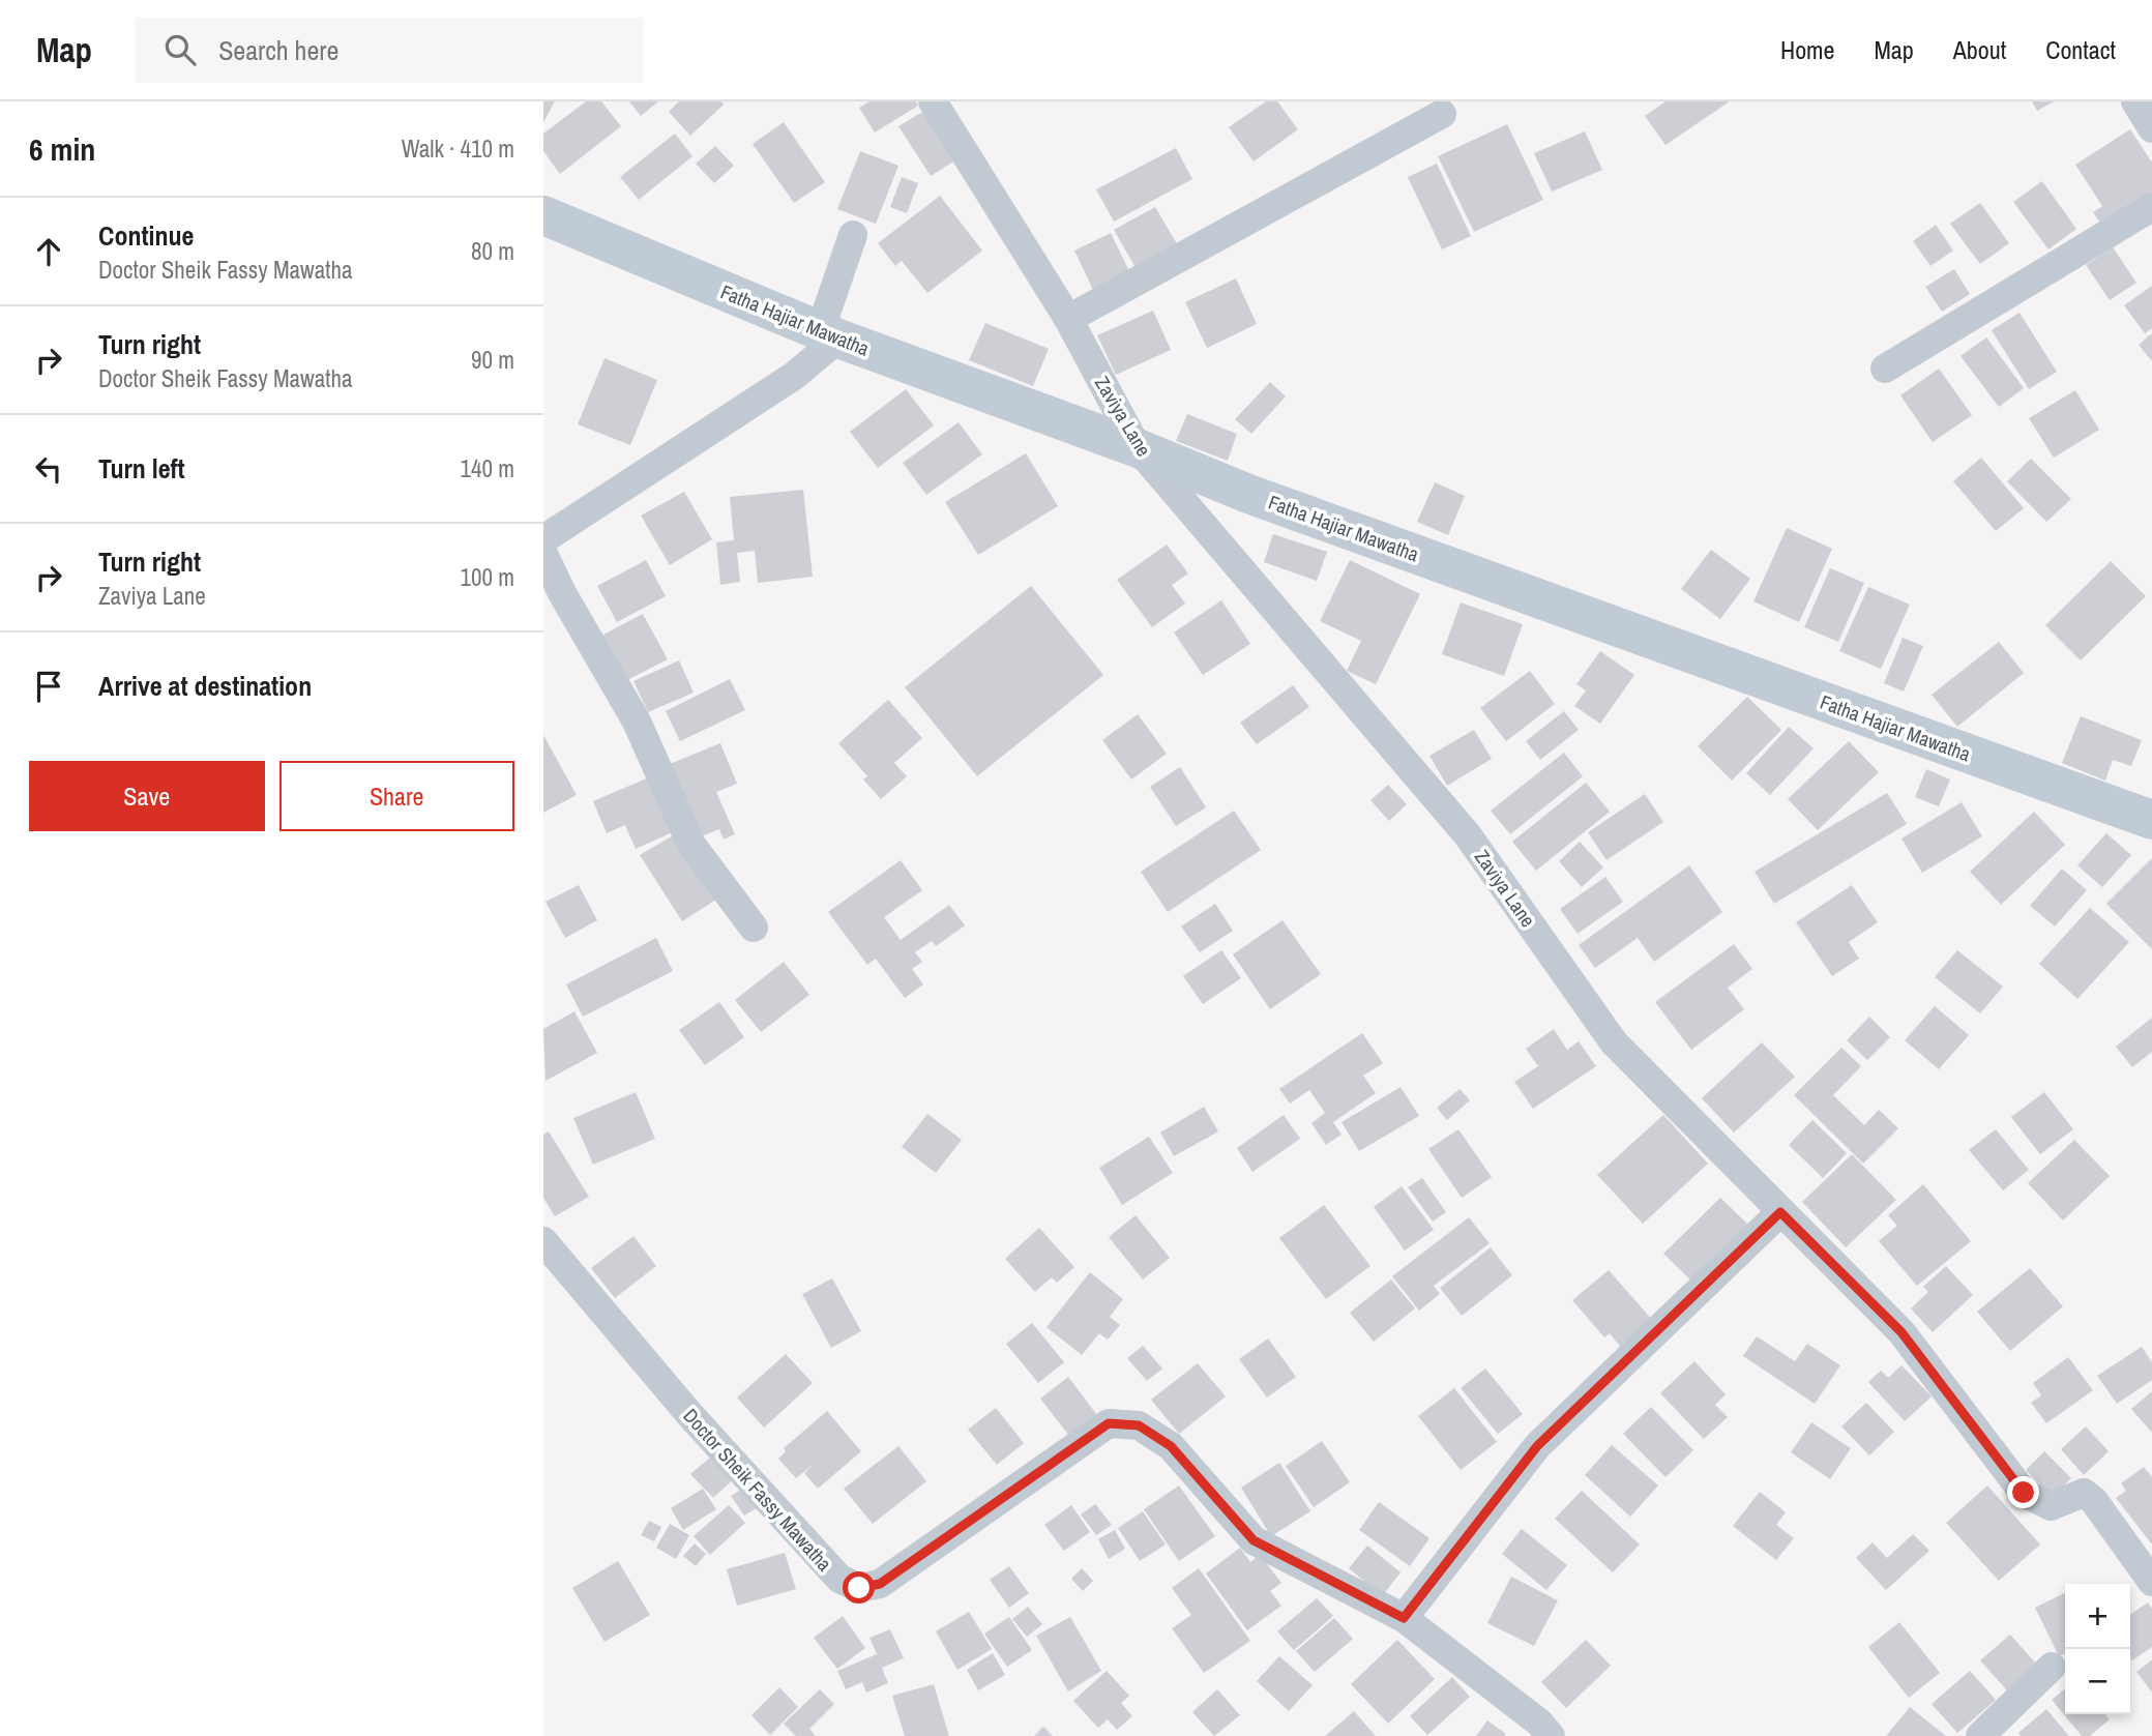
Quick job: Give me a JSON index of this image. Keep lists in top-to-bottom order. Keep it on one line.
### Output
{"streets":{"street":["Fatha Hajiar Mawatha","Zaviya Lane","Doctor Sheik Fassy Mawatha"]},"crossings":[["Fatha Hajiar Mawatha","Zaviya Lane"]],"page":{"header":"Map","search":"Search here","nav":["Home","Map","About","Contact"],"heading":["6 min","Walk · 410 m"],"list":[["Continue","Doctor Sheik Fassy Mawatha","80 m"],["Turn right","Doctor Sheik Fassy Mawatha","90 m"],["Turn left","140 m"],["Turn right","Zaviya Lane","100 m"],"Arrive at destination"],"buttons":["Save","Share"],"map_buttons":["+","−"]}}
